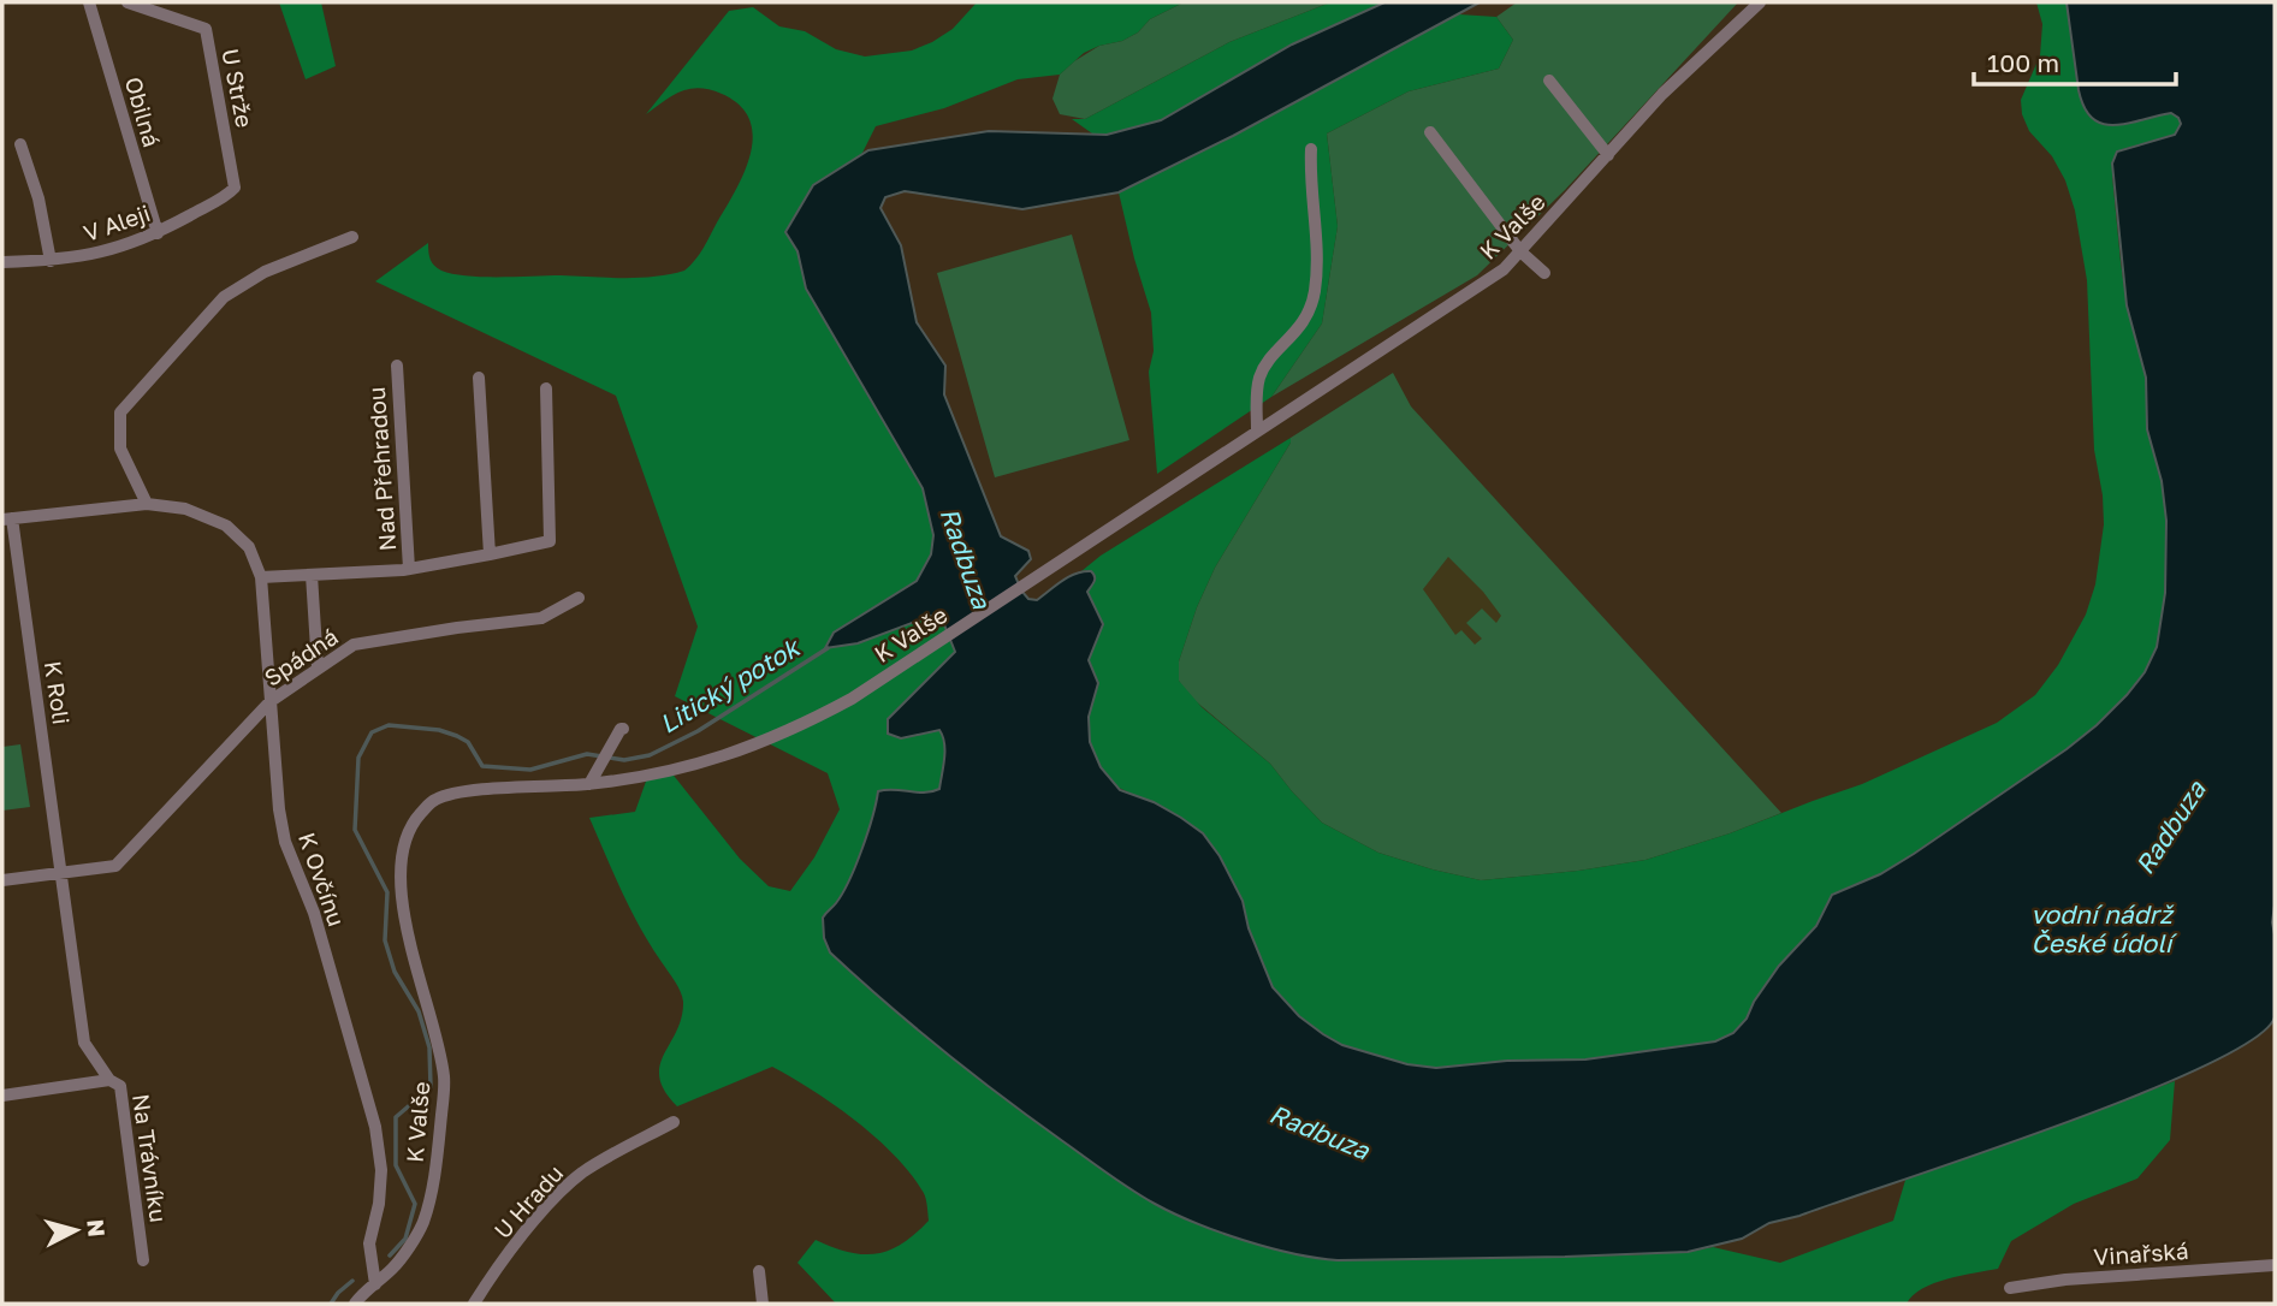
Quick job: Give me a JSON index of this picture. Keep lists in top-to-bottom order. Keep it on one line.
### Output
{"streets":{"street":["U Strže","Obilná","V Aleji","K Valše","Nad Přehradou","Spádná","K Roli","K Ovčínu","Na Trávníku","U Hradu","Vinařská"]},"crossings":[["U Strže","V Aleji"],["Obilná","V Aleji"],["K Valše","K Ovčínu"],["Nad Přehradou","K Ovčínu"],["Spádná","K Roli"],["Spádná","K Ovčínu"],["Spádná","Na Trávníku"],["K Roli","K Ovčínu"],["K Roli","Na Trávníku"]],"water":["Radbuza","Litický potok","vodní nádrž České údolí"],"scale_bar":"100 m","north":"right"}
